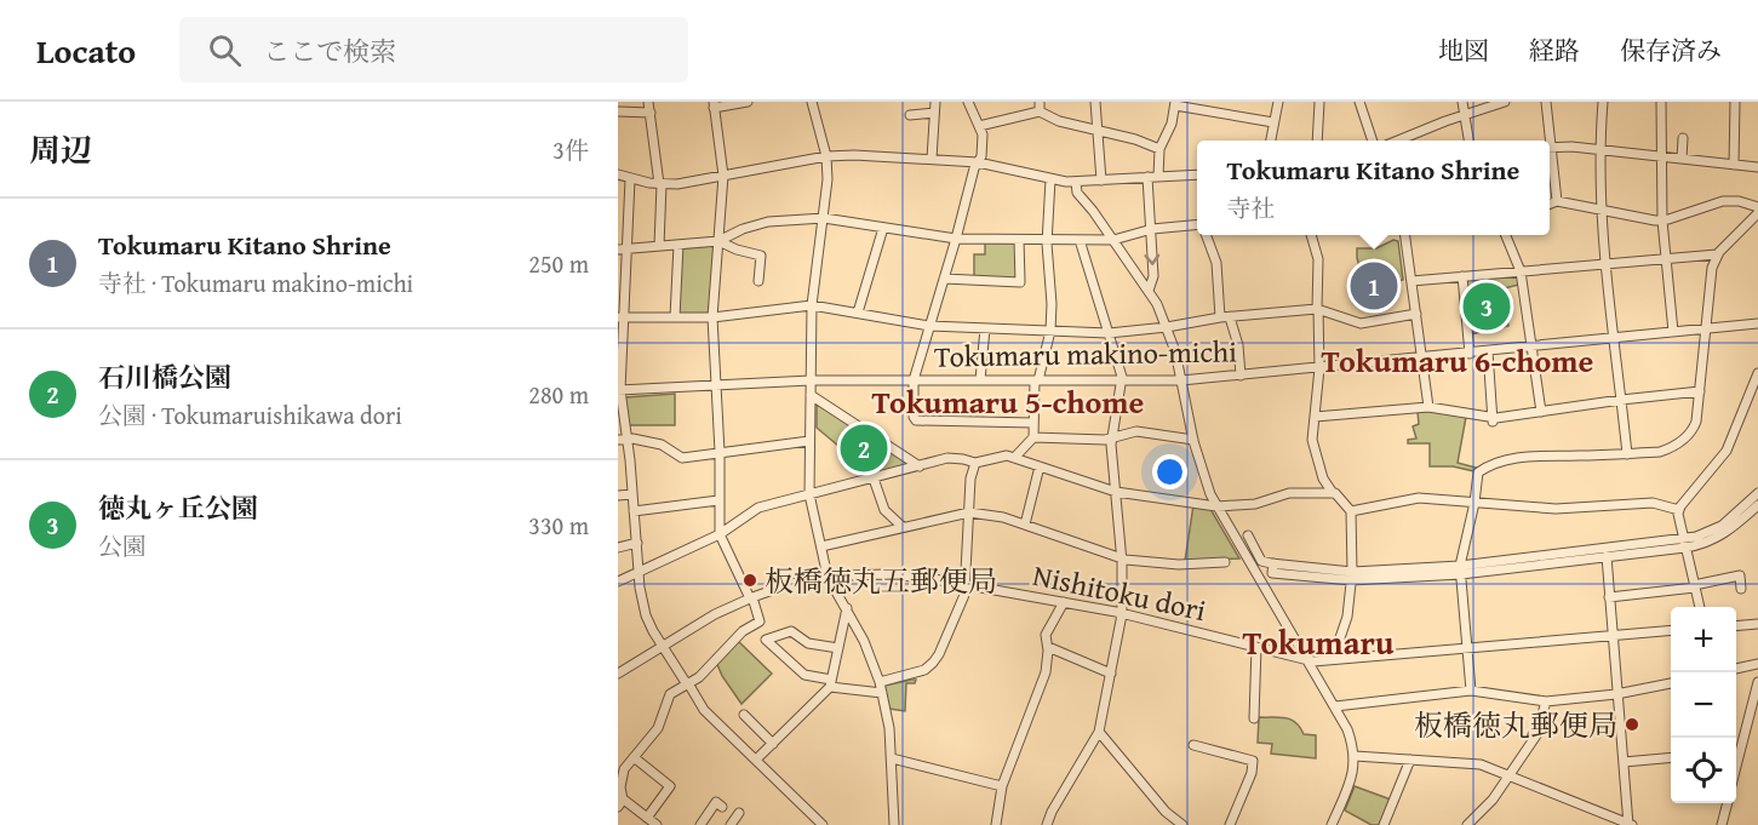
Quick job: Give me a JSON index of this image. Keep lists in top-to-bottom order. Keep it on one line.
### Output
{"streets":{"street":["Tokumaru makino-michi","Nishitoku dori"]},"districts":["Tokumaru 6-chome","Tokumaru 5-chome","Tokumaru"],"places":["板橋徳丸五郵便局","板橋徳丸郵便局"],"page":{"header":"Locato","search":"ここで検索","nav":["地図","経路","保存済み"],"heading":["周辺","3件"],"popup":["Tokumaru Kitano Shrine","寺社"],"list":[{"mark":"1","name":"Tokumaru Kitano Shrine","note":"寺社 · Tokumaru makino-michi","value":"250 m"},{"mark":"2","name":"石川橋公園","note":"公園 · Tokumaruishikawa dori","value":"280 m"},{"mark":"3","name":"徳丸ヶ丘公園","note":"公園","value":"330 m"}],"pins":["1","3","2"],"map_buttons":["+","−"]}}
